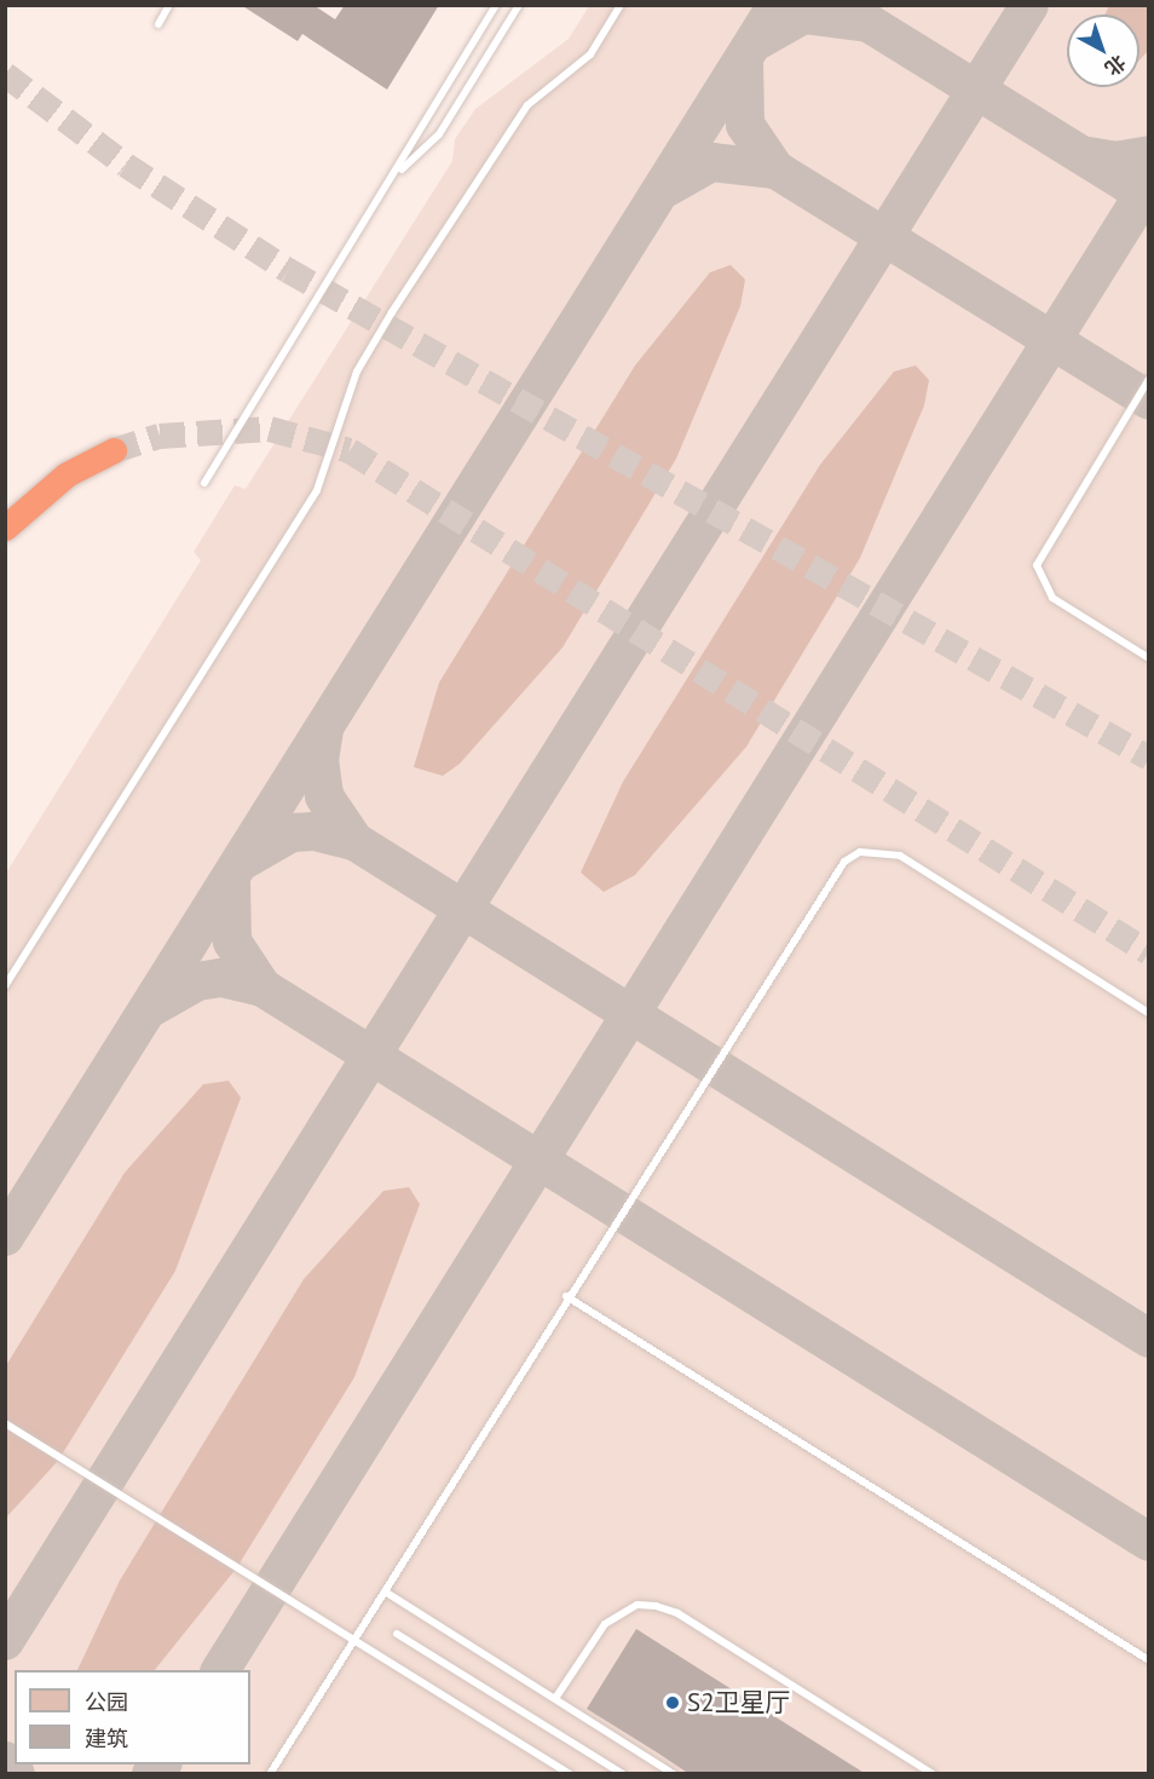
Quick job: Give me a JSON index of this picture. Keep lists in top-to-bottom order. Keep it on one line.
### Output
{"places":["S2卫星厅"],"legend":["公园","建筑"],"north":"bottom right"}
